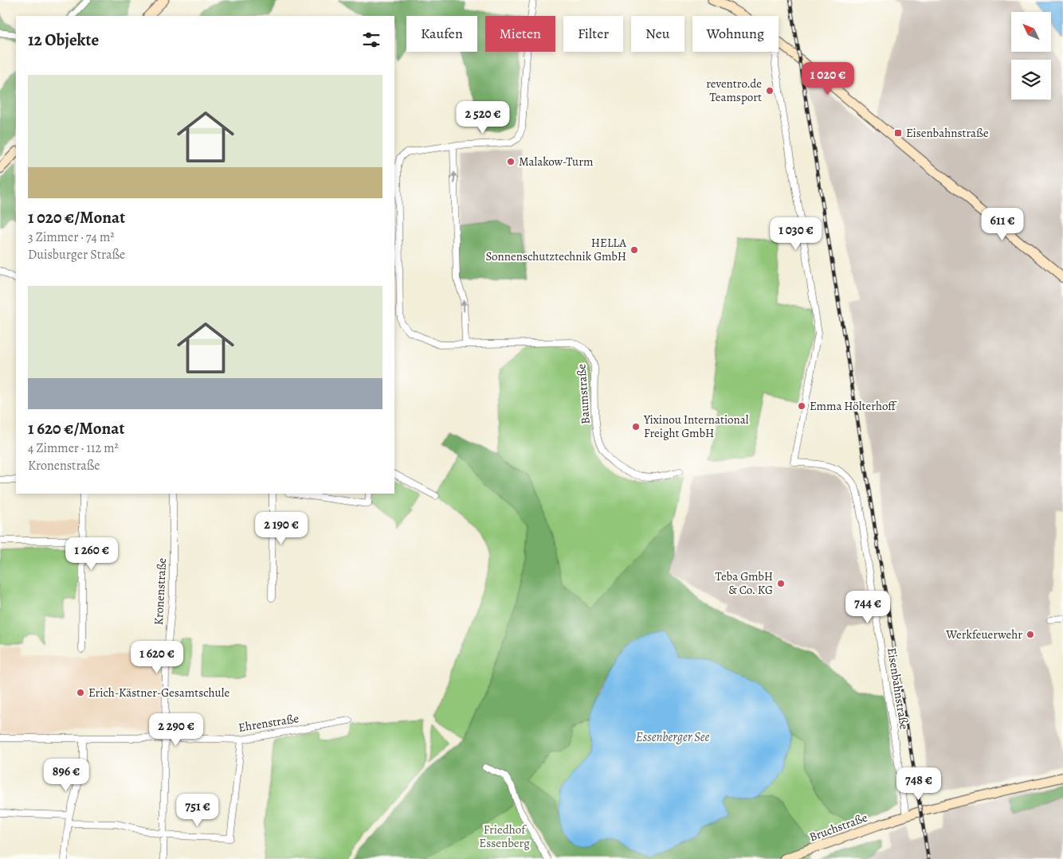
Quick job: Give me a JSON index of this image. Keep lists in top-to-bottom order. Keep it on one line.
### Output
{"streets":{"main road":["Bruchstraße"],"street":["Baumstraße","Kronenstraße","Eisenbahnstraße","Ehrenstraße"]},"crossings":[["Kronenstraße","Ehrenstraße"],["Eisenbahnstraße","Bruchstraße"]],"water":["Essenberger See"],"parks":["Friedhof Essenberg"],"places":{"other":["reventro.de Teamsport","Malakow-Turm","HELLA Sonnenschutztechnik GmbH","Emma Hölterhoff","Yixinou International Freight GmbH","Teba GmbH & Co. KG","Werkfeuerwehr","Erich-Kästner-Gesamtschule"],"transit":["Eisenbahnstraße"]},"north":"top left","page":{"chip":["Kaufen","Mieten","Filter","Neu","Wohnung"],"heading":"12 Objekte","price":["1 020 €","2 520 €","611 €","1 030 €","2 190 €","1 260 €","744 €","1 620 €","2 290 €","896 €","748 €","751 €"],"list":[{"name":"1 020 €/Monat","note":"3 Zimmer · 74 m² · Duisburger Straße"},{"name":"1 620 €/Monat","note":"4 Zimmer · 112 m² · Kronenstraße"}]}}
